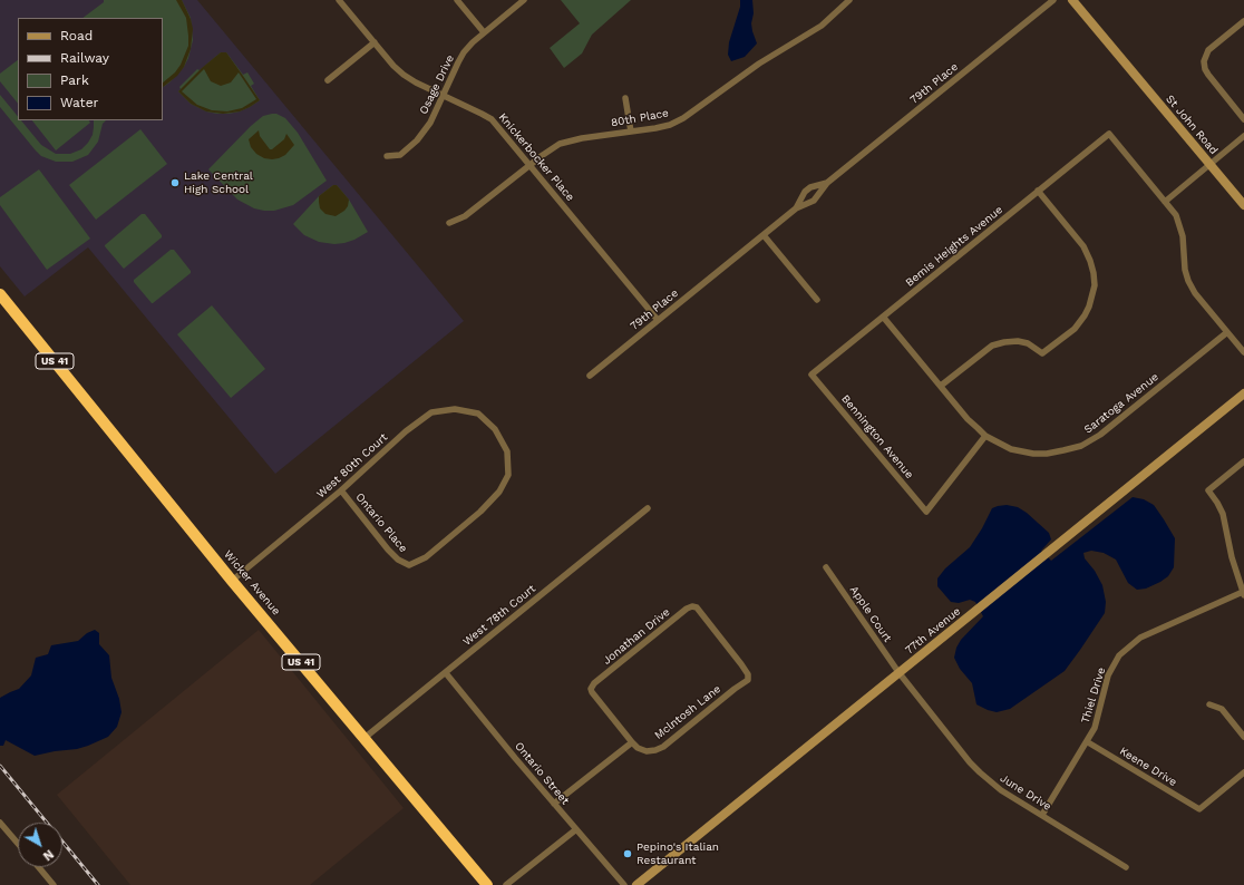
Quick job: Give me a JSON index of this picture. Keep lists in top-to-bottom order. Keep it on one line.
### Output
{"streets":{"highway":["US 41","Wicker Avenue"],"street":["79th Place","Osage Drive","80th Place","St John Road","Knickerbocker Place","Bemis Heights Avenue","Saratoga Avenue","Bennington Avenue","West 80th Court","Ontario Place","Apple Court","West 78th Court","77th Avenue","Jonathan Drive","Thiel Drive","Mclntosh Lane","Keene Drive","Ontario Street","June Drive"]},"crossings":[["79th Place","Knickerbocker Place"],["Osage Drive","Knickerbocker Place"],["80th Place","Knickerbocker Place"],["Bemis Heights Avenue","Saratoga Avenue"],["Bemis Heights Avenue","Bennington Avenue"],["Saratoga Avenue","Bennington Avenue"],["West 80th Court","Ontario Place"],["West 80th Court","Wicker Avenue"],["Wicker Avenue","West 78th Court"],["Apple Court","77th Avenue"],["Apple Court","June Drive"],["West 78th Court","Ontario Street"],["77th Avenue","June Drive"],["Jonathan Drive","Mclntosh Lane"],["Thiel Drive","Keene Drive"],["Thiel Drive","June Drive"]],"places":["Lake Central High School","Pepino's Italian Restaurant"],"legend":["Road","Railway","Park","Water"],"north":"bottom right"}
